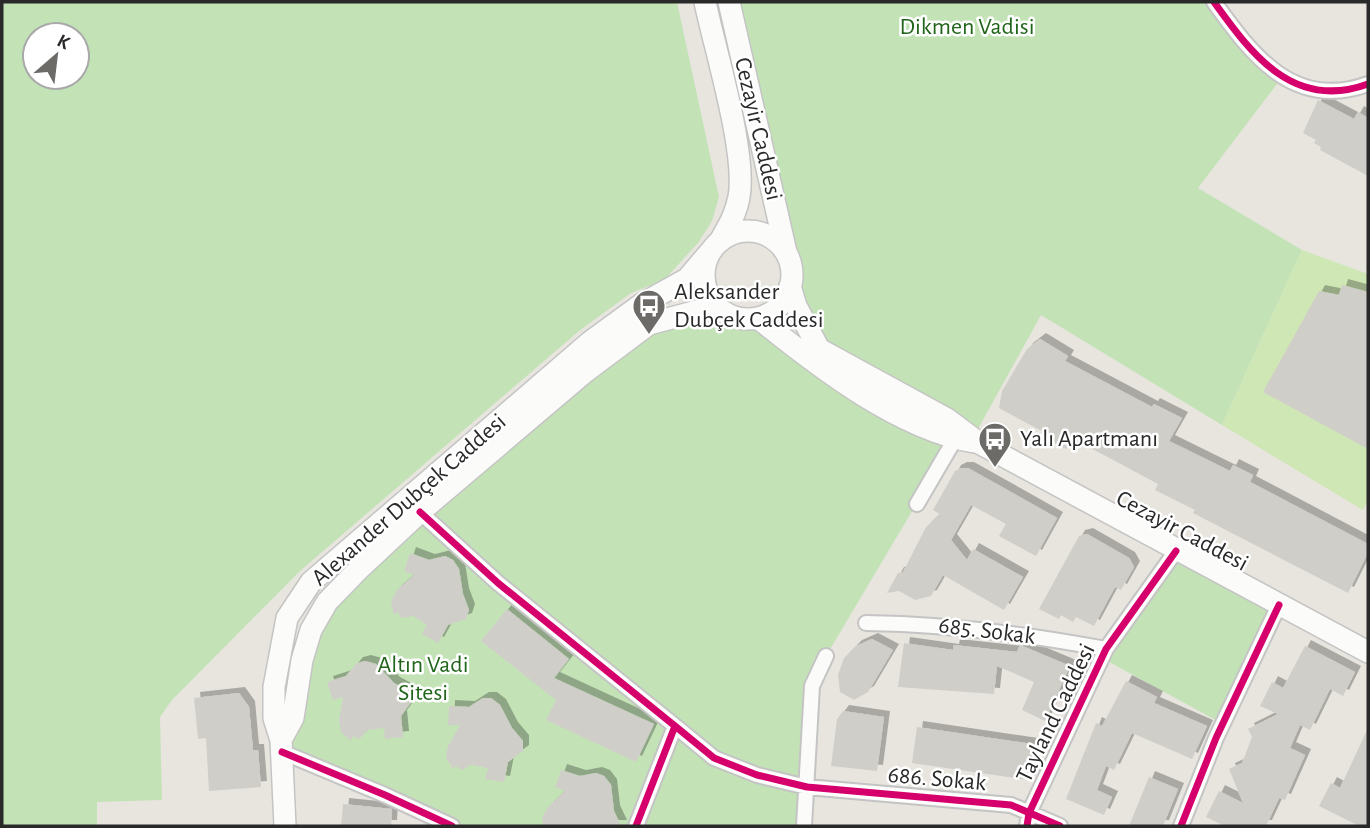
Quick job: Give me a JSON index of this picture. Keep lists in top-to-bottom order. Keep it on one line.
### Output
{"streets":{"main road":["Cezayir Caddesi","Alexander Dubçek Caddesi"],"street":["685. Sokak","Tayland Caddesi","686. Sokak"]},"crossings":[["Cezayir Caddesi","Alexander Dubçek Caddesi"],["Cezayir Caddesi","Tayland Caddesi"],["Alexander Dubçek Caddesi","686. Sokak"],["685. Sokak","Tayland Caddesi"],["Tayland Caddesi","686. Sokak"]],"parks":["Dikmen Vadisi","Altın Vadi Sitesi"],"places":{"bus stop":["Aleksander Dubçek Caddesi","Yalı Apartmanı"]},"north":"top right"}
